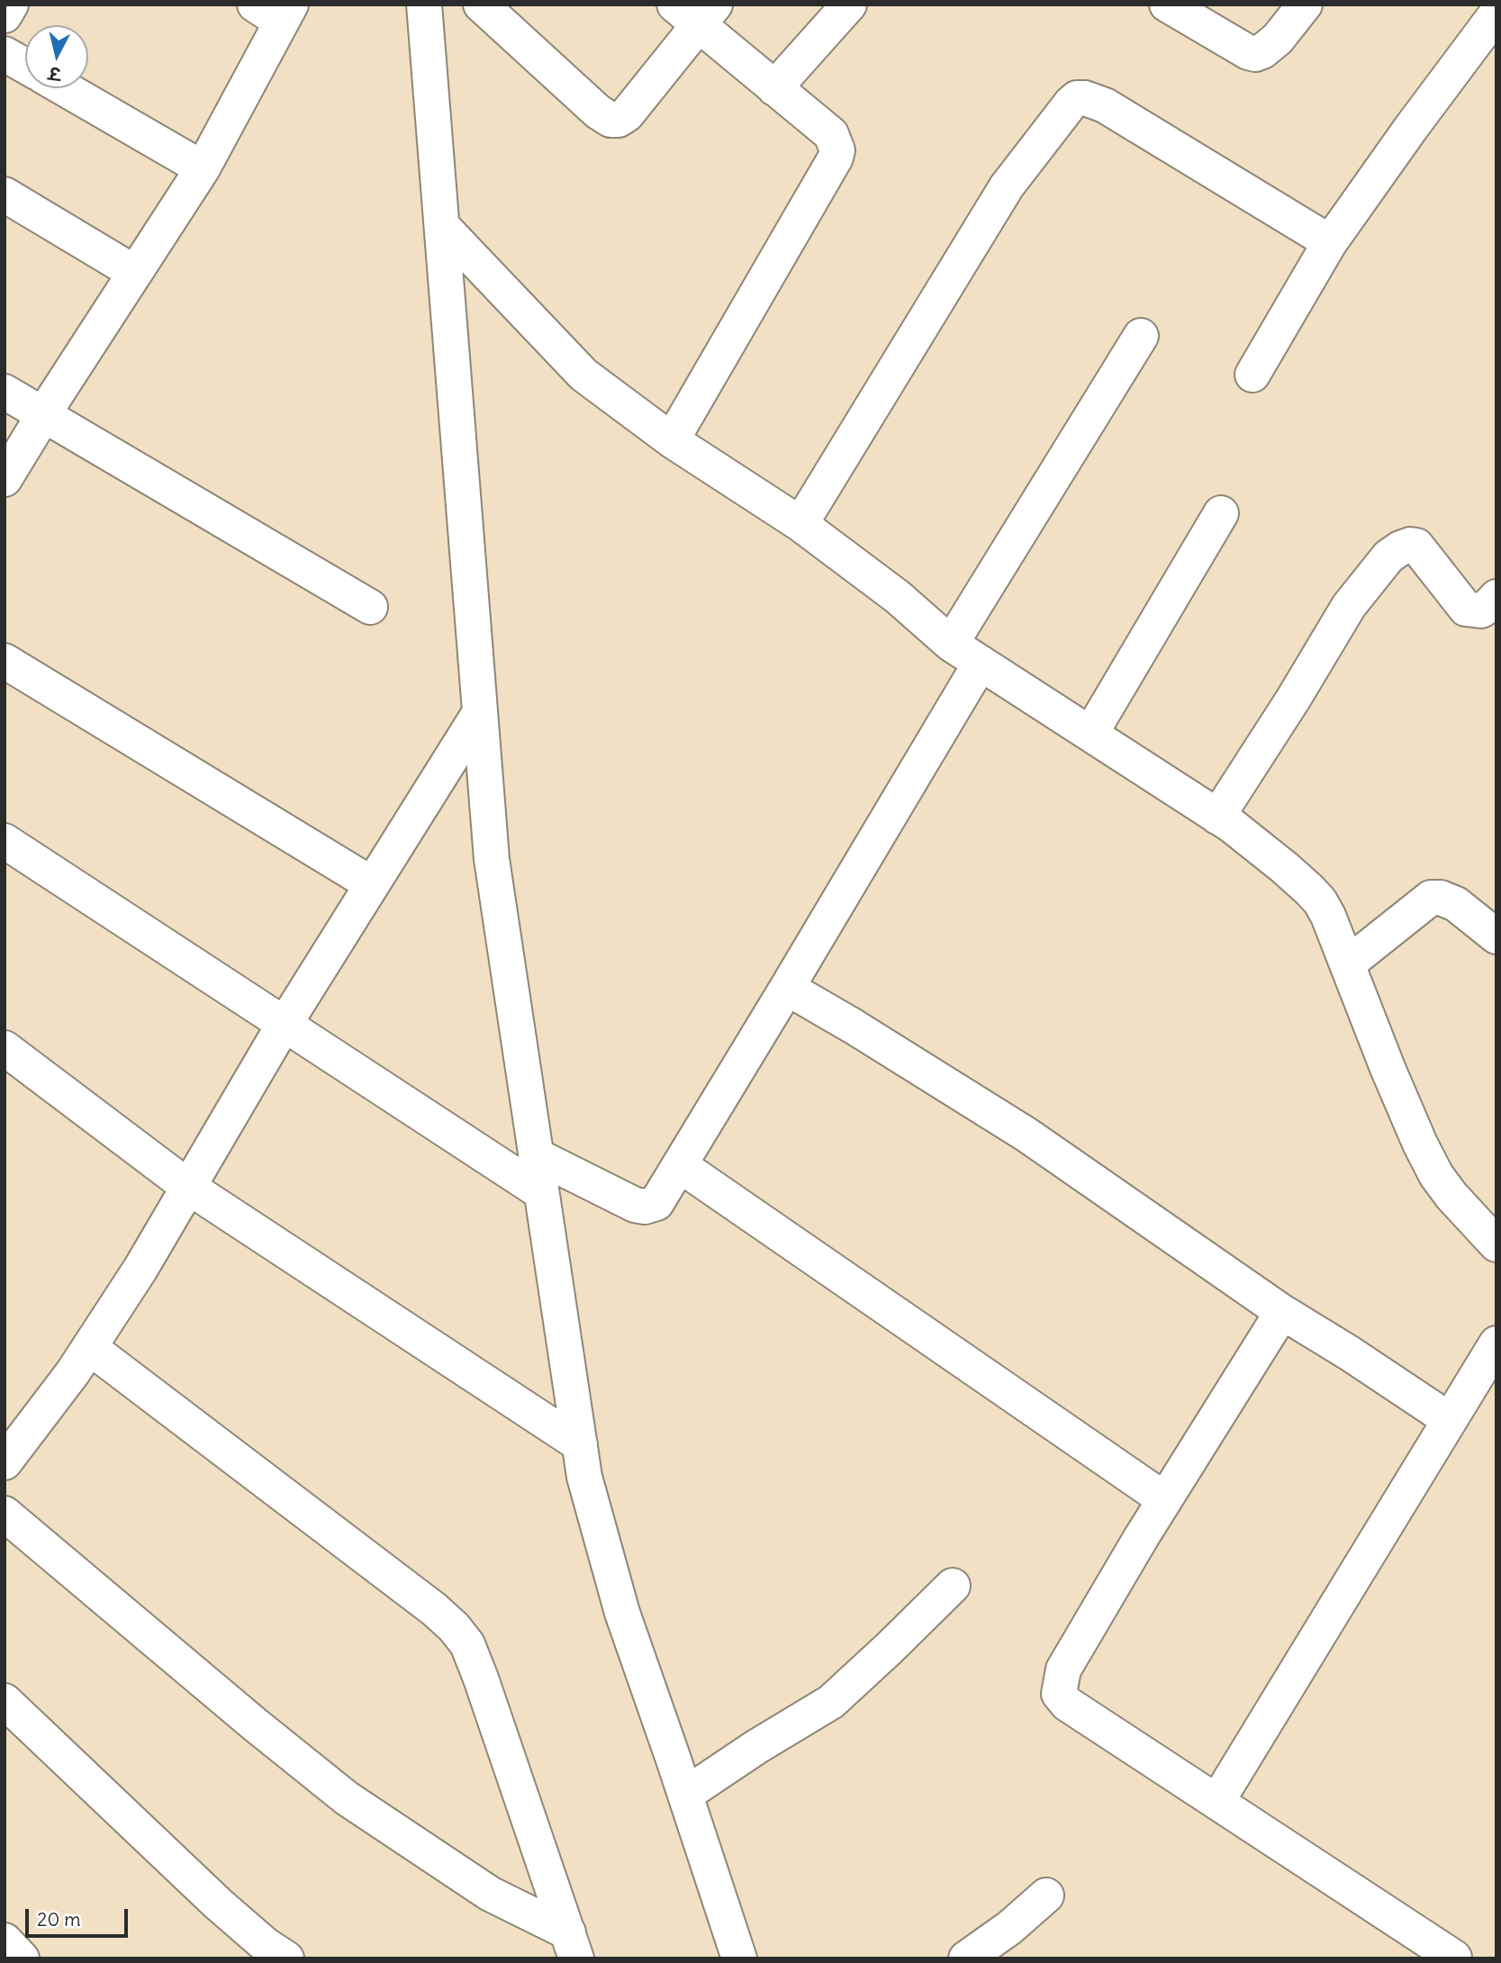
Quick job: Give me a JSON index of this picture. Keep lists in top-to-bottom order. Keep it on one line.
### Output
{"scale_bar":"20 m","north":"bottom"}
